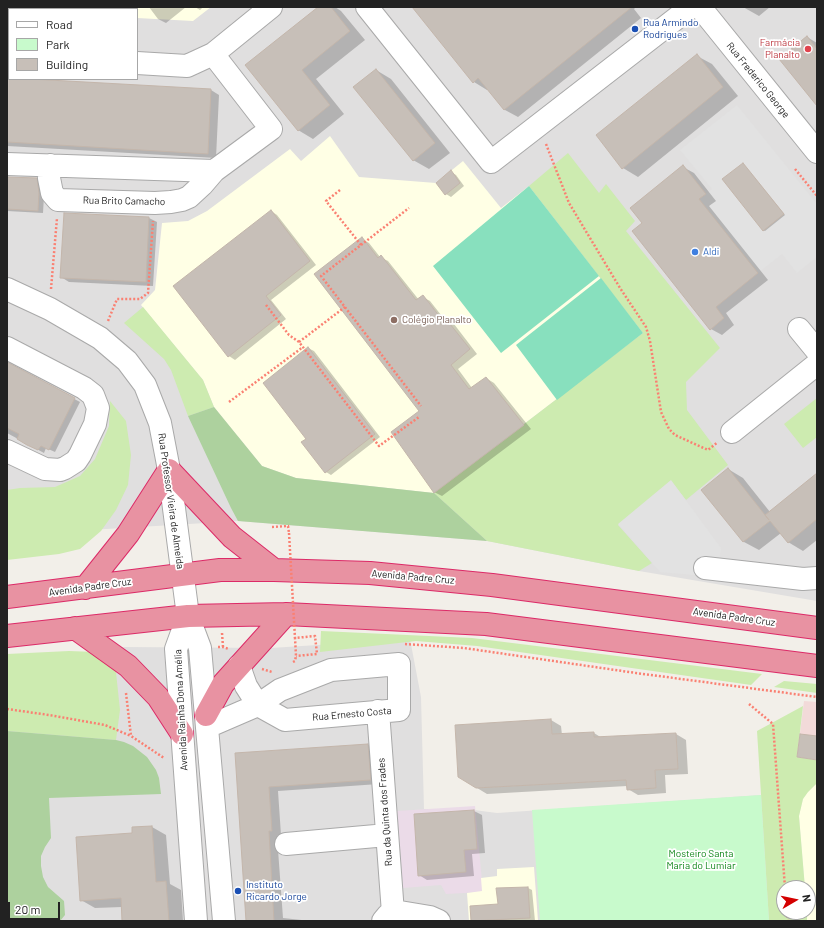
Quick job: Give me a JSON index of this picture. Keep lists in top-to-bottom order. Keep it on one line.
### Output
{"streets":{"highway":["Avenida Padre Cruz"],"street":["Rua Frederico George","Rua Brito Camacho","Rua Professor Vieira de Almeida","Avenida Rainha Dona Amélia","Rua Ernesto Costa","Rua da Quinta dos Frades"]},"crossings":[["Rua Professor Vieira de Almeida","Avenida Padre Cruz"],["Rua Professor Vieira de Almeida","Avenida Rainha Dona Amélia"],["Rua Ernesto Costa","Rua da Quinta dos Frades"]],"parks":["Mosteiro Santa Maria do Lumiar"],"places":["Rua Armindo Rodrigues","Farmácia Planalto","Aldi","Colégio Planalto","Instituto Ricardo Jorge"],"legend":["Road","Park","Building"],"scale_bar":"20 m","north":"right"}
